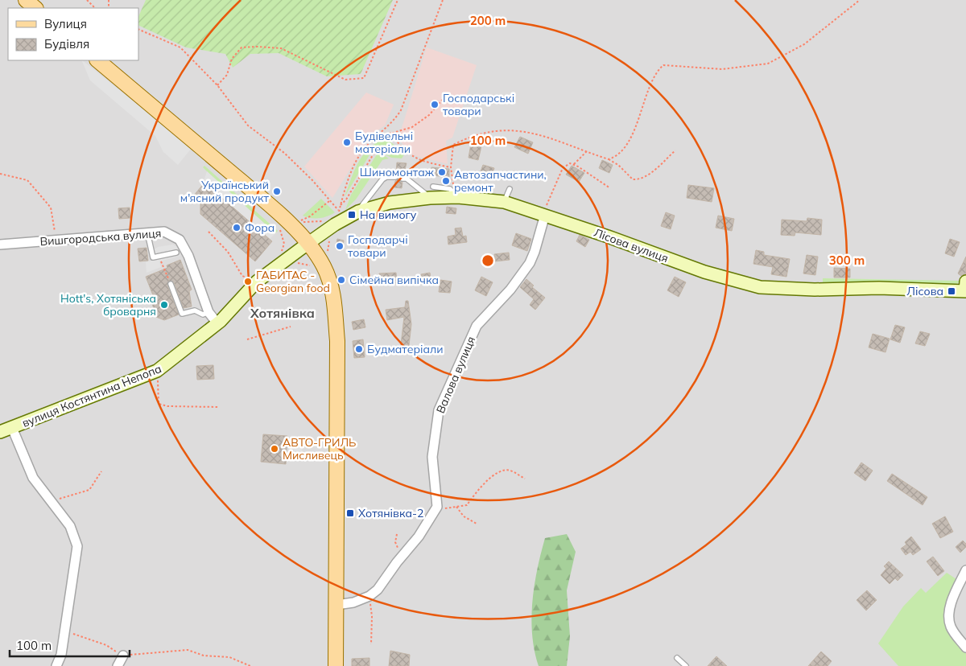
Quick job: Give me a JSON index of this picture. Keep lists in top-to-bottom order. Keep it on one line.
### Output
{"streets":{"street":["Вишгородська вулиця","Лісова вулиця","Валова вулиця","вулиця Костянтина Непопа"]},"crossings":[["Вишгородська вулиця","вулиця Костянтина Непопа"],["Лісова вулиця","Валова вулиця"],["Лісова вулиця","вулиця Костянтина Непопа"]],"districts":["Хотянівка"],"places":{"other":["Господарські товари","Будівельні матеріали","Шиномонтаж","Автозапчастини, ремонт","Український м'ясний продукт","Фора","Господарчі товари","Сімейна випічка","ГАБИТАС - Georgian food","Hott's, Хотяніська броварня","Будматеріали","АВТО-ГРИЛЬ Мисливець"],"transit":["На вимогу","Лісова","Хотянівка-2"]},"legend":["Вулиця","Будівля"],"scale_bar":"100 m","rings":["200 m","100 m","300 m"]}
